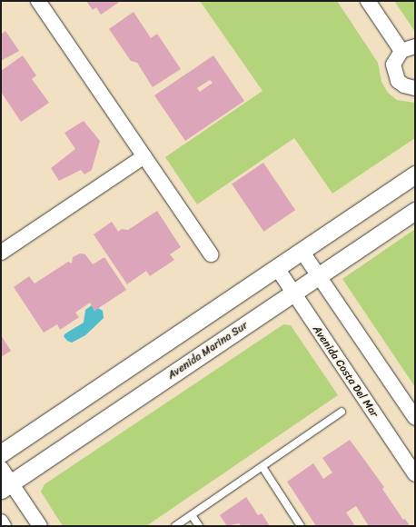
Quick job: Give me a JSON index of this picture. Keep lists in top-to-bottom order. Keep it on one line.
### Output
{"streets":{"street":["Avenida Marina Sur","Avenida Costa Del Mar"]},"crossings":[["Avenida Marina Sur","Avenida Costa Del Mar"]]}
